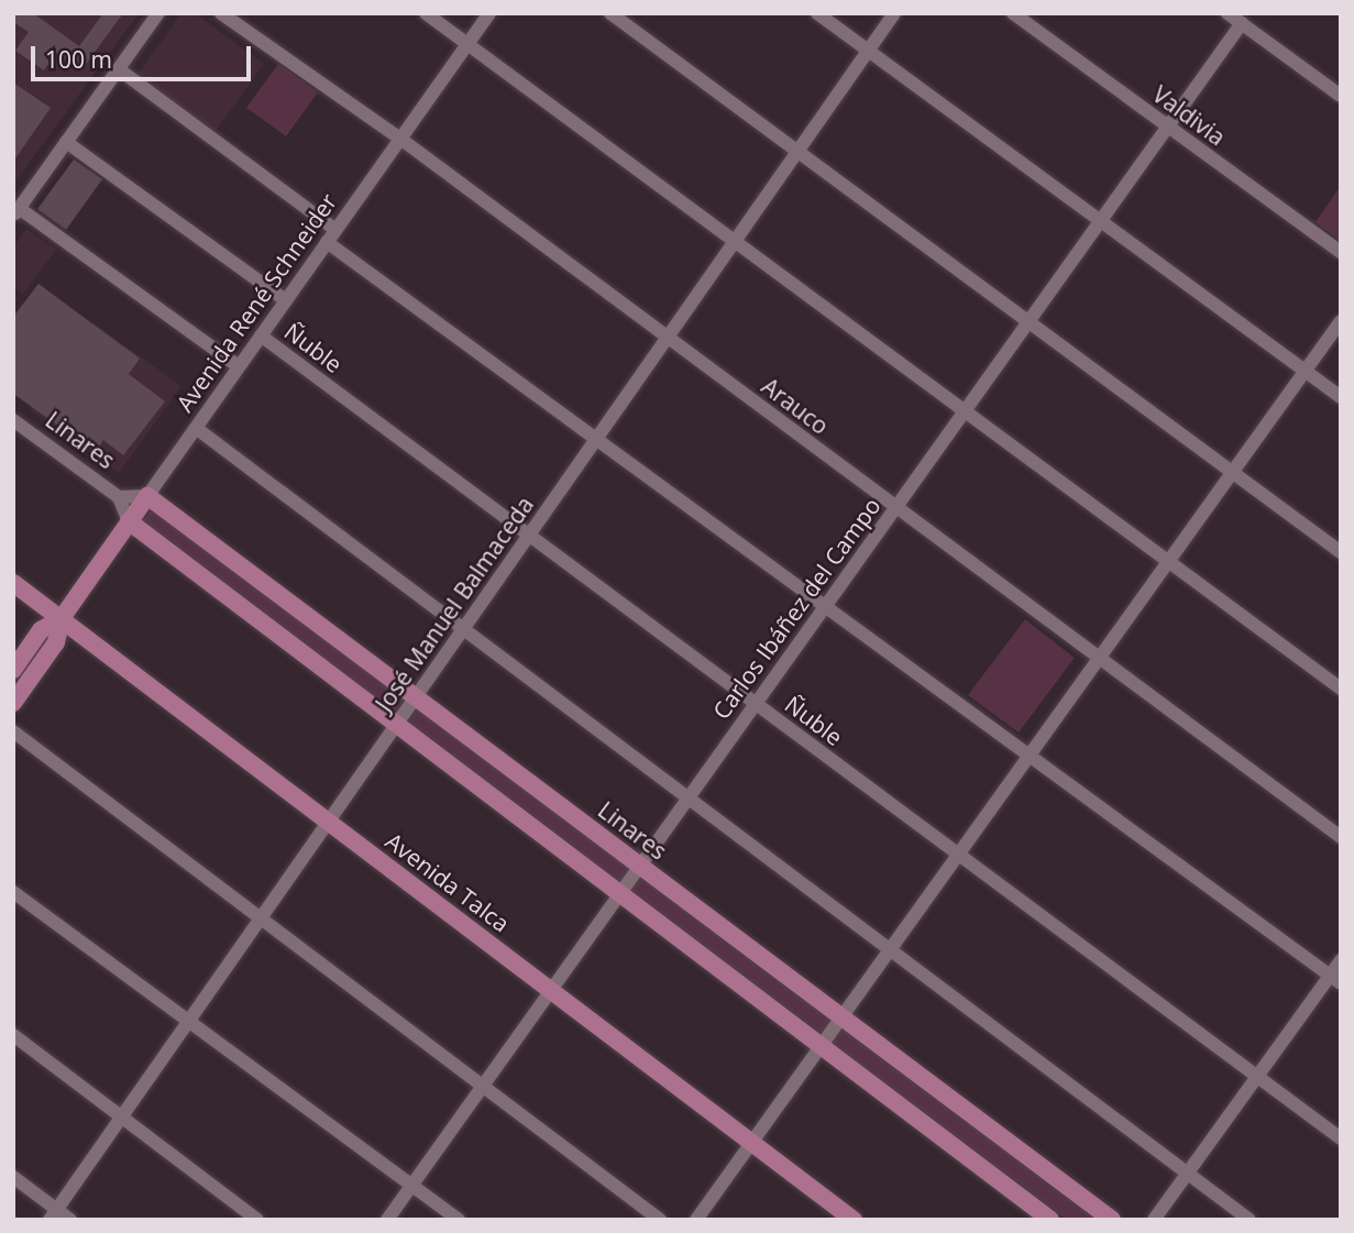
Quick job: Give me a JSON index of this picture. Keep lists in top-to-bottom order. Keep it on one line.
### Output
{"streets":{"main road":["Avenida René Schneider","Linares","Avenida Talca"],"street":["Valdivia","Ñuble","Arauco","José Manuel Balmaceda","Carlos Ibáñez del Campo"]},"crossings":[["Valdivia","Carlos Ibáñez del Campo"],["Avenida René Schneider","Ñuble"],["Avenida René Schneider","Arauco"],["Avenida René Schneider","Linares"],["Avenida René Schneider","Avenida Talca"],["Ñuble","José Manuel Balmaceda"],["Ñuble","Carlos Ibáñez del Campo"],["Arauco","José Manuel Balmaceda"],["Arauco","Carlos Ibáñez del Campo"],["Linares","José Manuel Balmaceda"],["Linares","Carlos Ibáñez del Campo"],["José Manuel Balmaceda","Avenida Talca"],["Carlos Ibáñez del Campo","Avenida Talca"]],"scale_bar":"100 m"}
